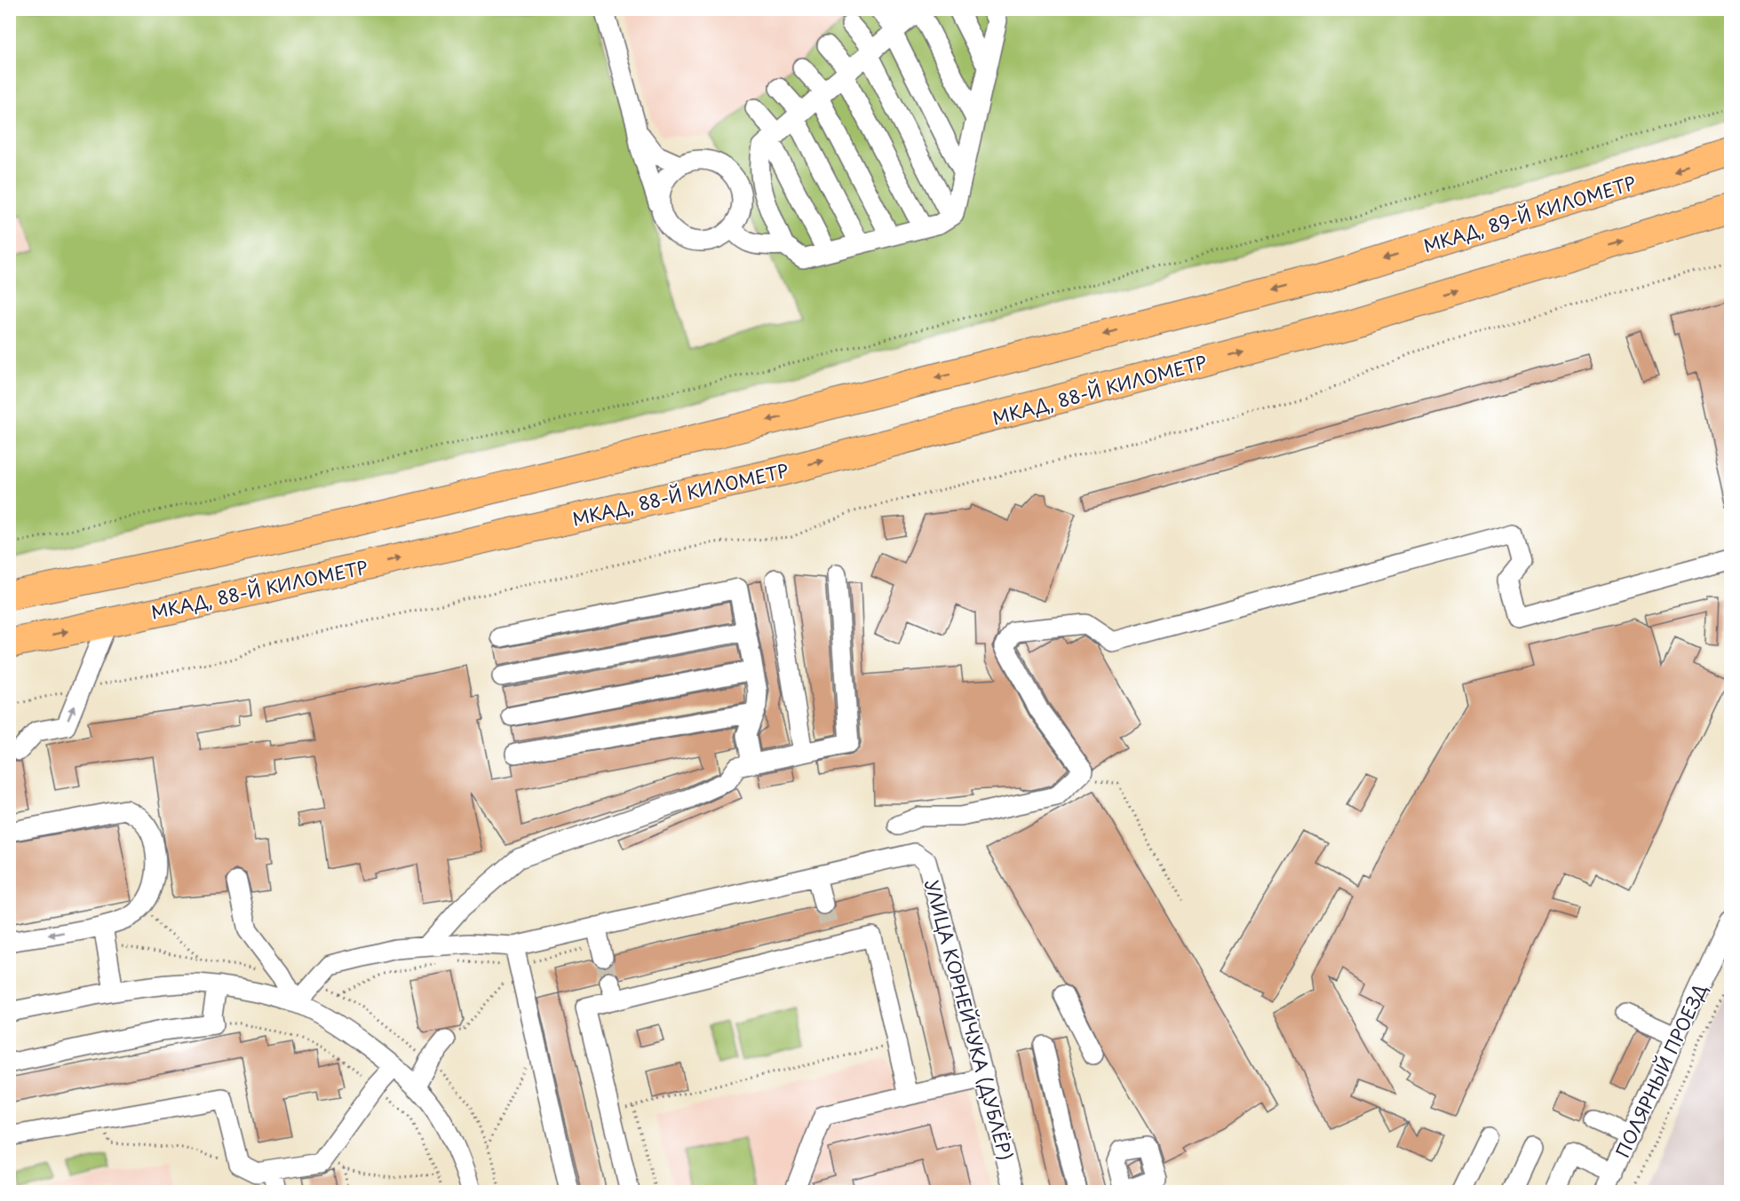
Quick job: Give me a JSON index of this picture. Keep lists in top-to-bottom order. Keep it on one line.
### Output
{"streets":{"highway":["МКАД, 89-Й КИЛОМЕТР","МКАД, 88-Й КИЛОМЕТР"],"street":["УЛИЦА КОРНЕЙЧУКА (ДУБЛЁР)","ПОЛЯРНЫЙ ПРОЕЗД"]},"one_way":["МКАД, 89-Й КИЛОМЕТР","МКАД, 88-Й КИЛОМЕТР"]}
